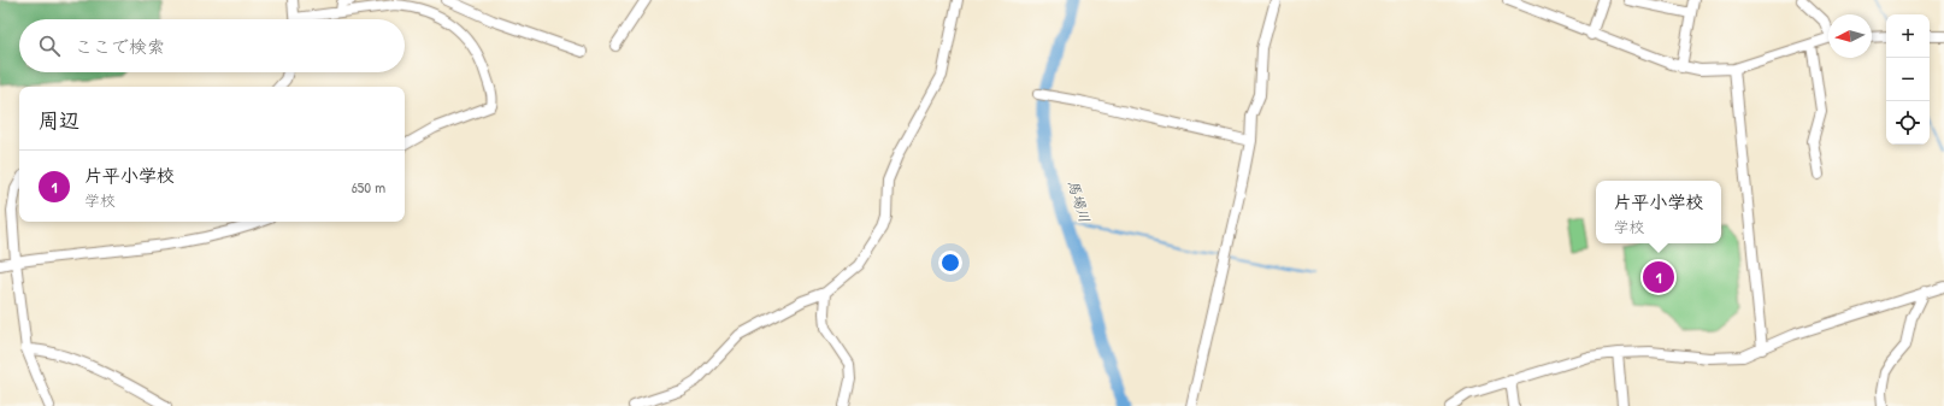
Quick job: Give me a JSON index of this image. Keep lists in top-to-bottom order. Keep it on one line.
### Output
{"water":["馬場川"],"north":"left","page":{"map_buttons":["+","−"],"search":"ここで検索","heading":"周辺","list":[{"mark":"1","name":"片平小学校","note":"学校","value":"650 m"}],"popup":["片平小学校","学校"],"pins":"1"}}
